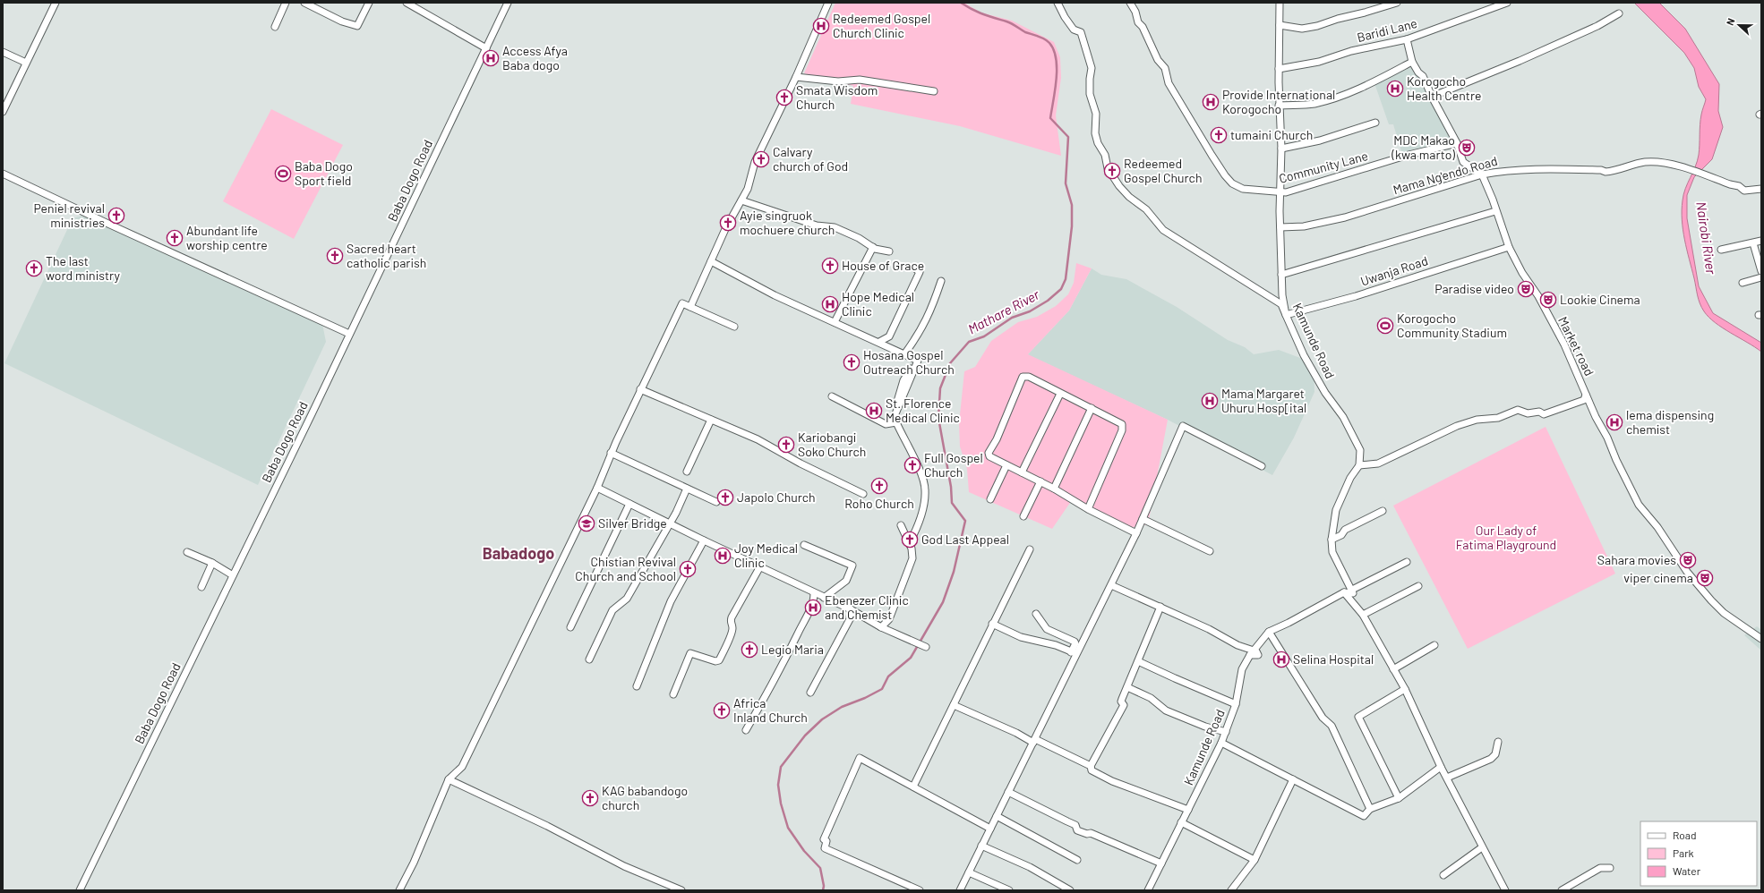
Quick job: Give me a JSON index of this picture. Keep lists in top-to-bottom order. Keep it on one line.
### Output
{"streets":{"street":["Baridi Lane","Community Lane","Mama Ng'endo Road","Baba Dogo Road","Uwanja Road","Kamunde Road","Market road"]},"crossings":[["Baridi Lane","Kamunde Road"],["Community Lane","Kamunde Road"],["Mama Ng'endo Road","Kamunde Road"],["Mama Ng'endo Road","Market road"],["Uwanja Road","Kamunde Road"],["Uwanja Road","Market road"]],"districts":["Babadogo"],"water":["Nairobi River","Mathare River"],"parks":["Our Lady of Fatima Playground"],"places":{"hospital":["Redeemed Gospel Church Clinic","Access Afya Baba dogo","Korogocho Health Centre","Provide International Korogocho","Hope Medical Clinic","Mama Margaret Uhuru Hosp[ital","St. Florence Medical Clinic","lema dispensing chemist","Joy Medical Clinic","Ebenezer Clinic and Chemist","Selina Hospital"],"church":["Smata Wisdom Church","tumaini Church","Calvary church of God","Redeemed Gospel Church","Peniel revival ministries","Ayie singruok mochuere church","Abundant life worship centre","Sacred heart catholic parish","House of Grace","The last word ministry","Hosana Gospel Outreach Church","Kariobangi Soko Church","Full Gospel Church","Roho Church","Japolo Church","God Last Appeal","Chistian Revival Church and School","Legio Maria","Africa Inland Church","KAG babandogo church"],"theatre":["MDC Makao (kwa marto)","Paradise video","Lookie Cinema","Sahara movies","viper cinema"],"sports":["Baba Dogo Sport field","Korogocho Community Stadium"],"school or university":["Silver Bridge"]},"legend":["Road","Park","Water"],"north":"left"}
